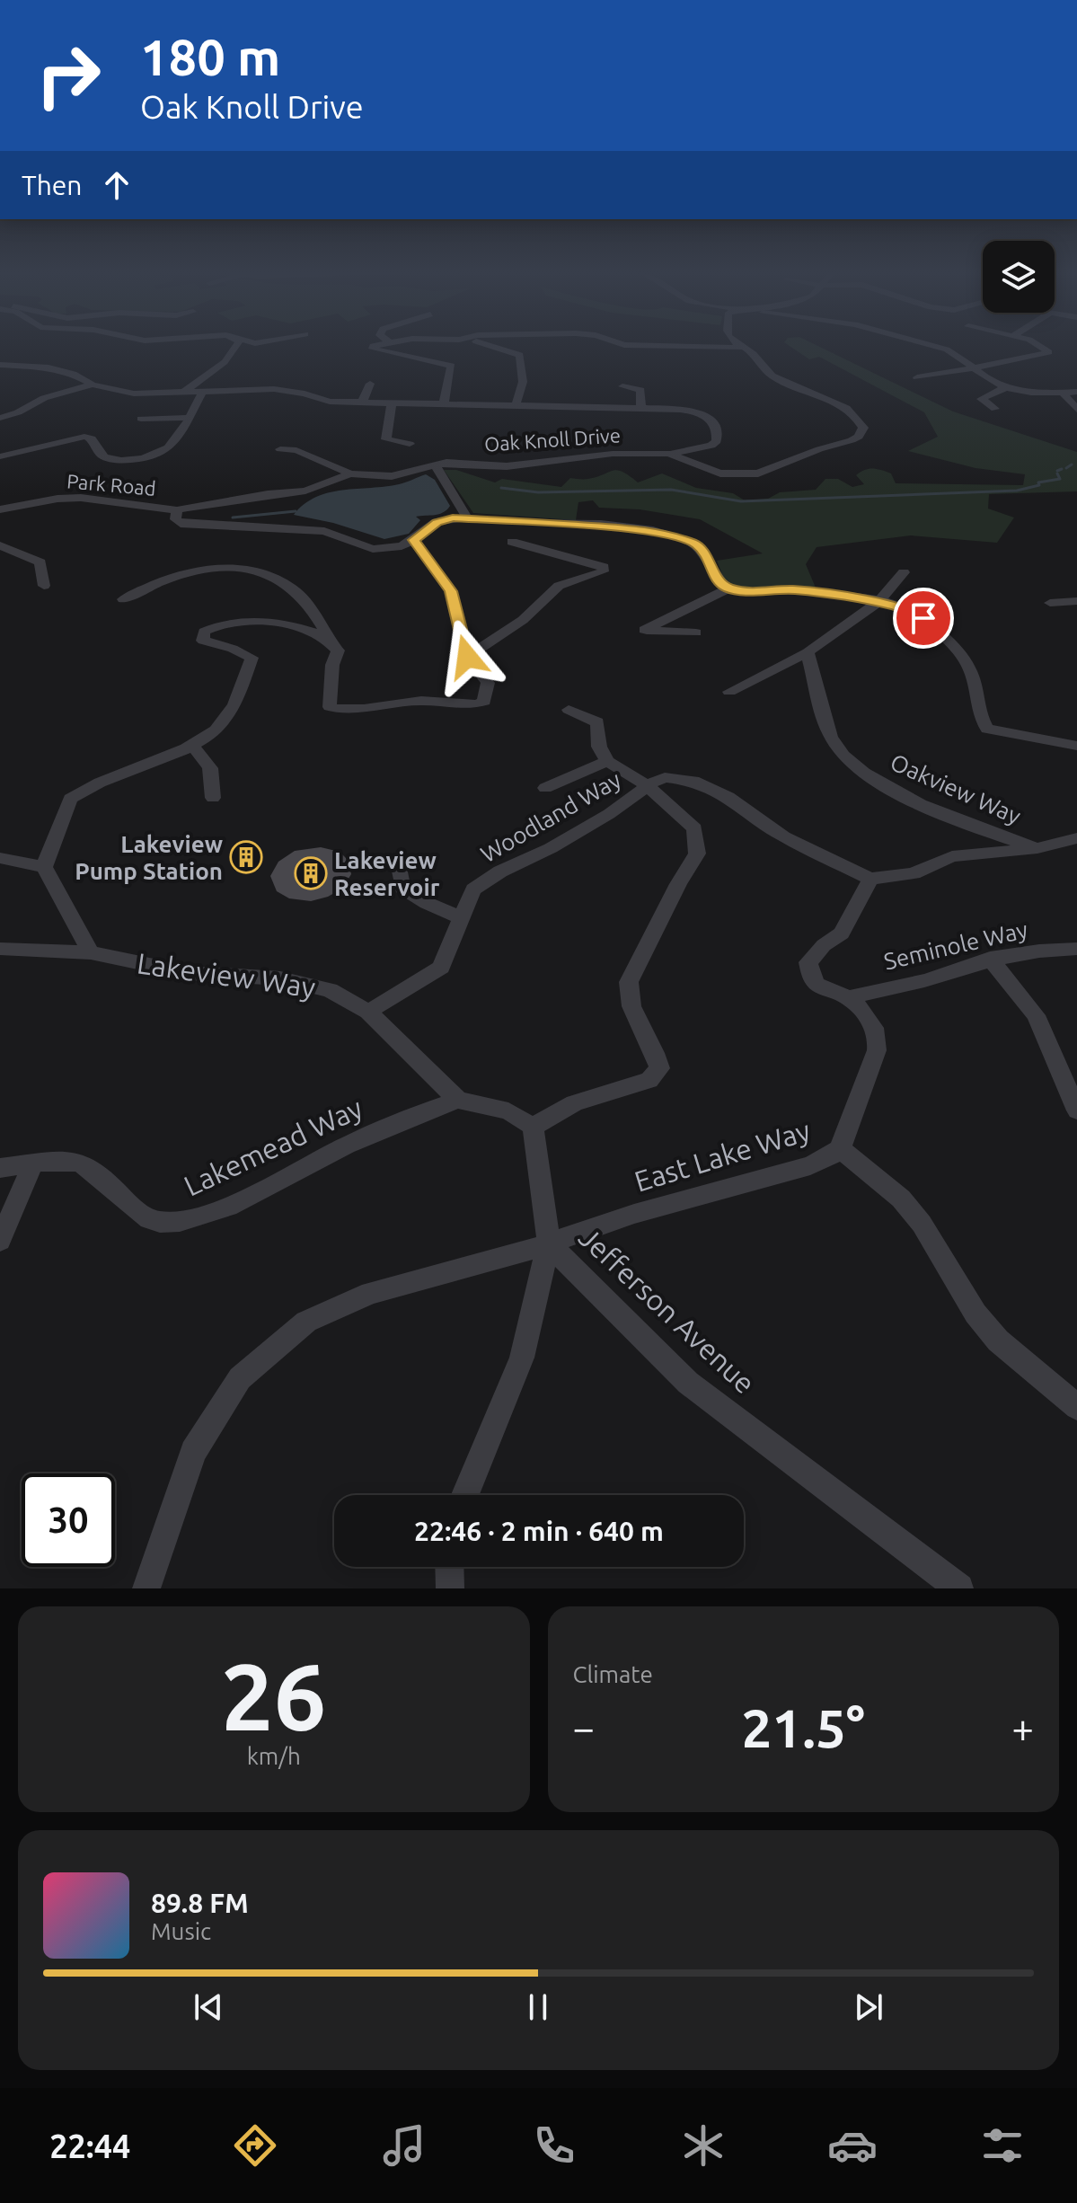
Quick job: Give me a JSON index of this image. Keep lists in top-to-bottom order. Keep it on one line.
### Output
{"streets":{"street":["Oak Knoll Drive","Park Road","Oakview Way","Woodland Way","Seminole Way","Lakeview Way","Lakemead Way","East Lake Way","Jefferson Avenue"]},"crossings":[["Woodland Way","Lakeview Way"],["Seminole Way","East Lake Way"],["Lakeview Way","Lakemead Way"],["East Lake Way","Jefferson Avenue"]],"places":{"building":["Lakeview Pump Station","Lakeview Reservoir"]},"page":{"turn":["180 m","Oak Knoll Drive"],"then":"Then","limit":"30","trip":"22:46 · 2 min · 640 m","tile":[["26","km/h"],"Climate"],"heat":["−","21.5°","+"],"song":["89.8 FM","Music"],"tabs":"22:44"}}
